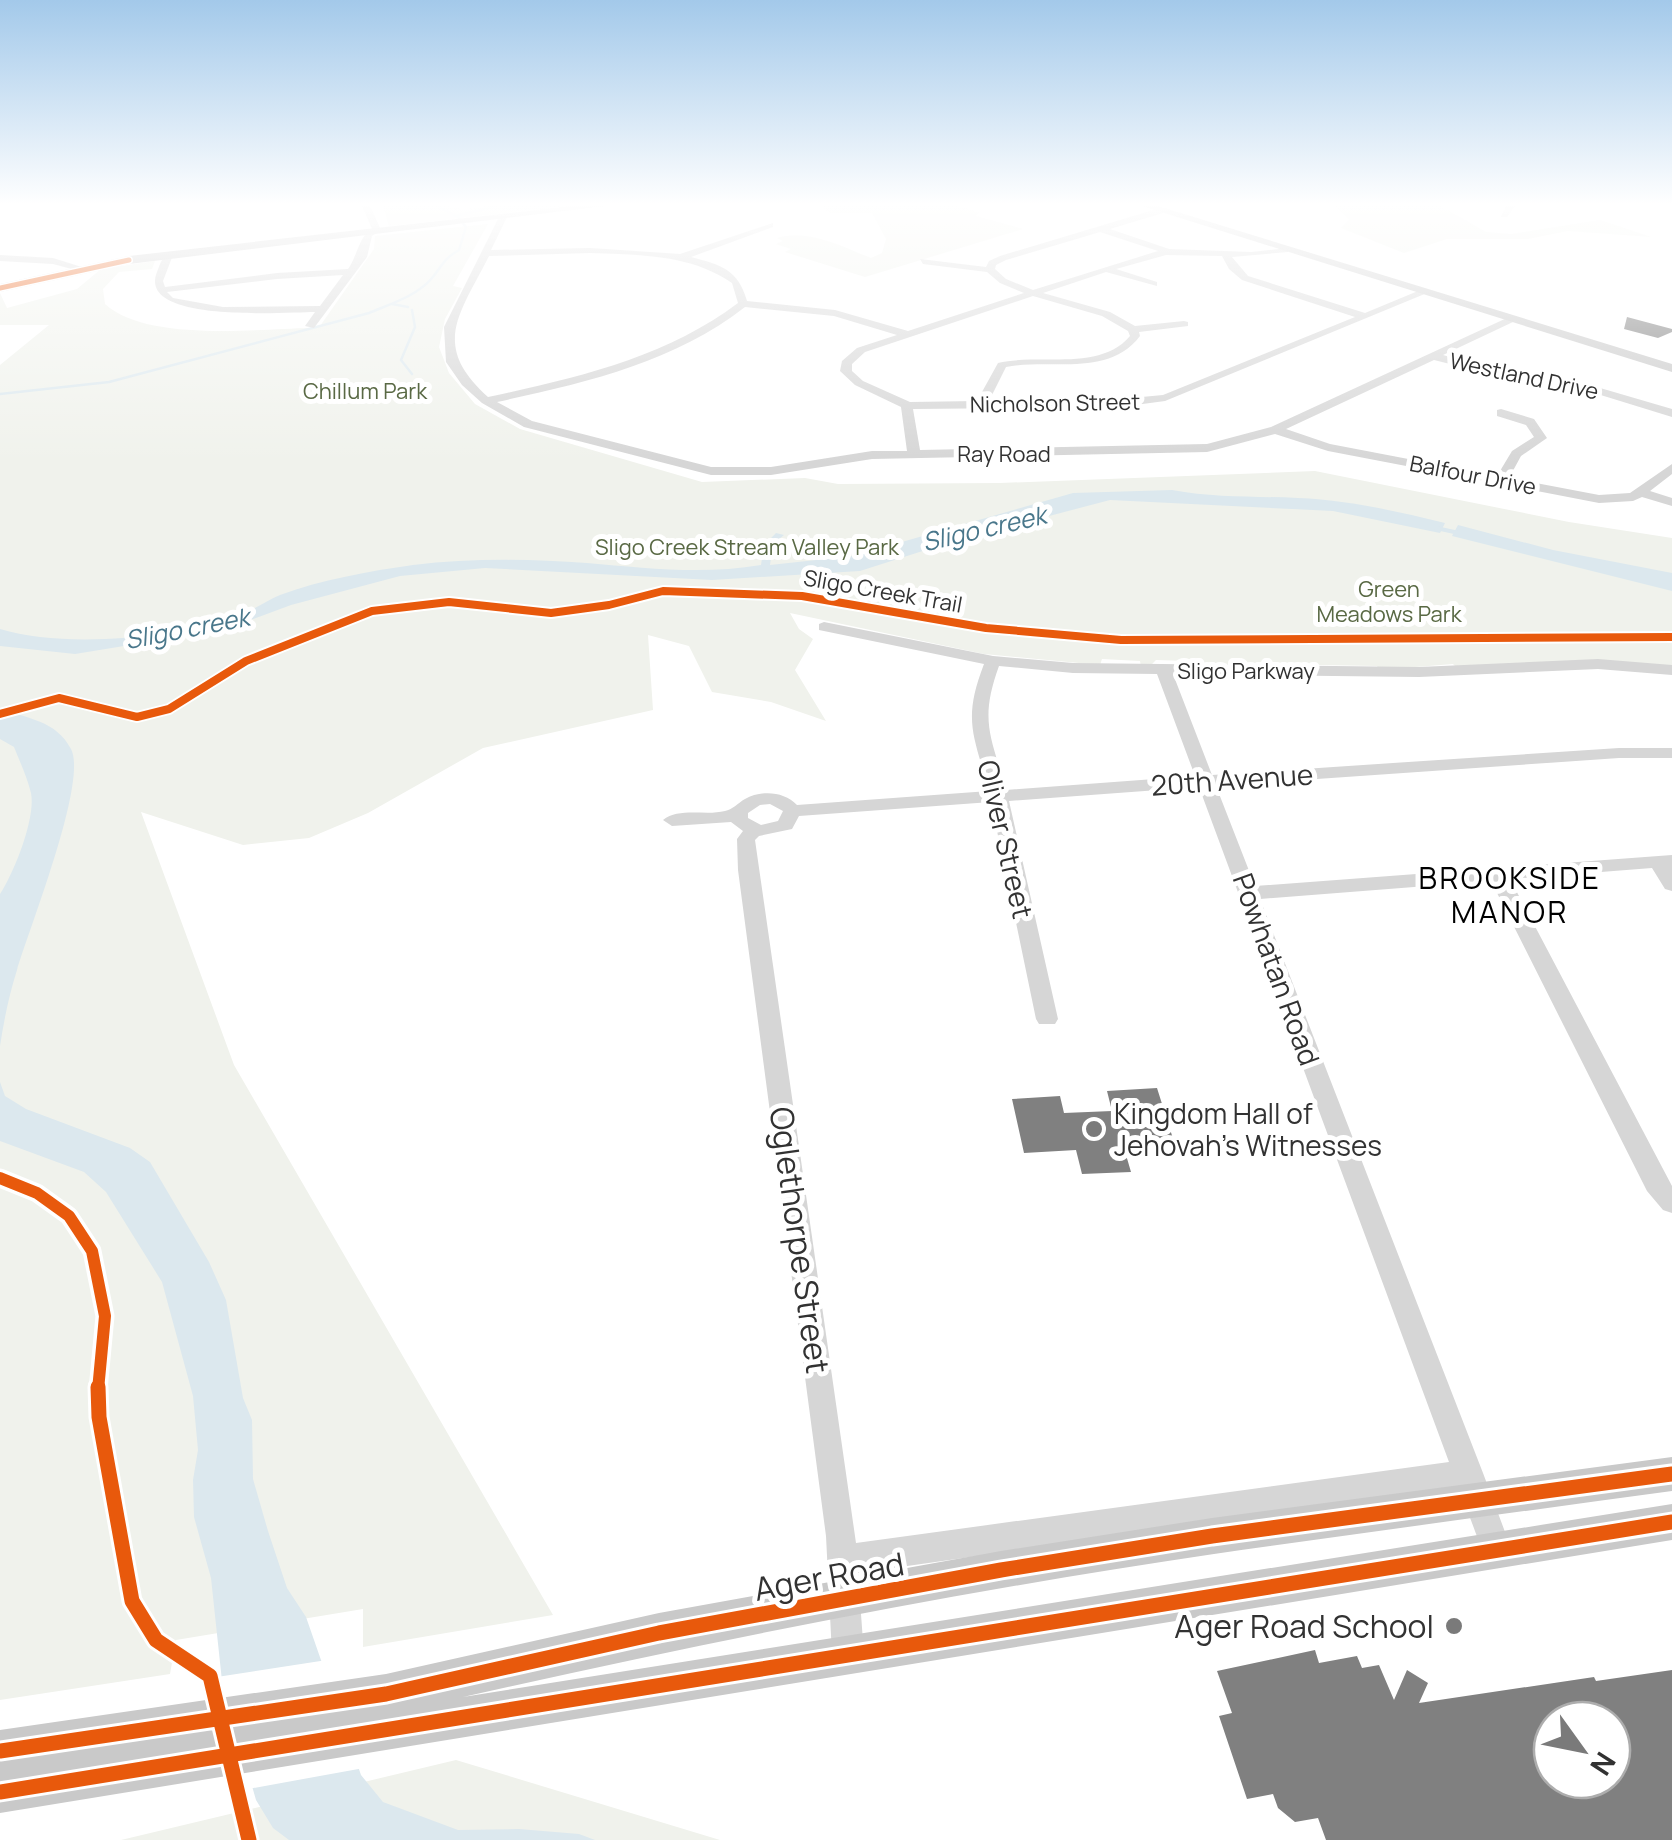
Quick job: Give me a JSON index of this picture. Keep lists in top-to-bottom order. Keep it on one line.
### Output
{"streets":{"main road":["Ager Road"],"street":["Westland Drive","Nicholson Street","Ray Road","Balfour Drive","Sligo Parkway","20th Avenue","Oliver Street","Powhatan Road","Oglethorpe Street"],"cycle path":["Sligo Creek Trail"]},"crossings":[["Westland Drive","Ray Road"],["Ray Road","Balfour Drive"],["Sligo Parkway","Oliver Street"],["Sligo Parkway","Powhatan Road"],["20th Avenue","Oliver Street"],["20th Avenue","Powhatan Road"],["Powhatan Road","Ager Road"],["Oglethorpe Street","Ager Road"]],"districts":["BROOKSIDE MANOR"],"water":["Sligo creek"],"parks":["Chillum Park","Sligo Creek Stream Valley Park","Green Meadows Park"],"places":["Kingdom Hall of Jehovah’s Witnesses","Ager Road School"],"north":"bottom right"}
